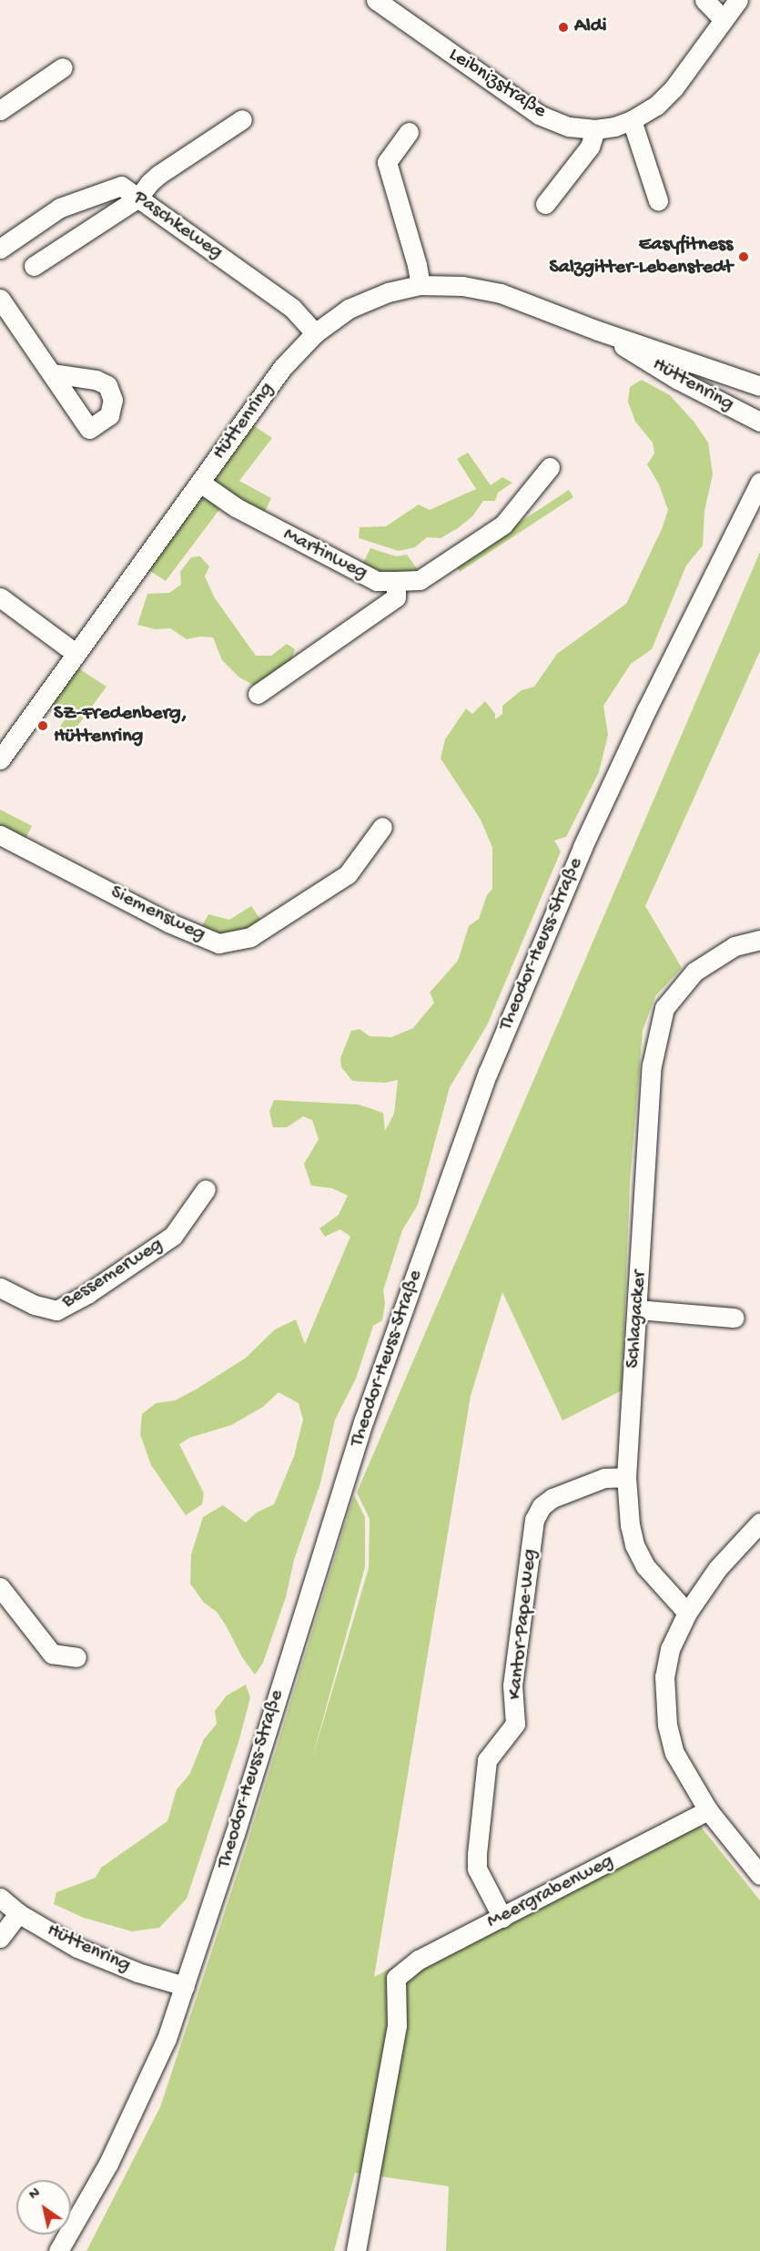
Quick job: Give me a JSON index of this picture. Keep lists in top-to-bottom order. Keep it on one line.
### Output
{"streets":{"street":["Leibnizstraße","Paschkeweg","Hüttenring","Martinweg","Siemensweg","Theodor-Heuss-Straße","Bessemerweg","Schlagacker","Kantor-Pape-Weg","Meergrabenweg"]},"crossings":[["Paschkeweg","Hüttenring"],["Hüttenring","Martinweg"],["Hüttenring","Theodor-Heuss-Straße"],["Schlagacker","Kantor-Pape-Weg"],["Kantor-Pape-Weg","Meergrabenweg"]],"places":["Aldi","Easyfitness Salzgitter-Lebenstedt","SZ-Fredenberg, Hüttenring"],"north":"top left"}
